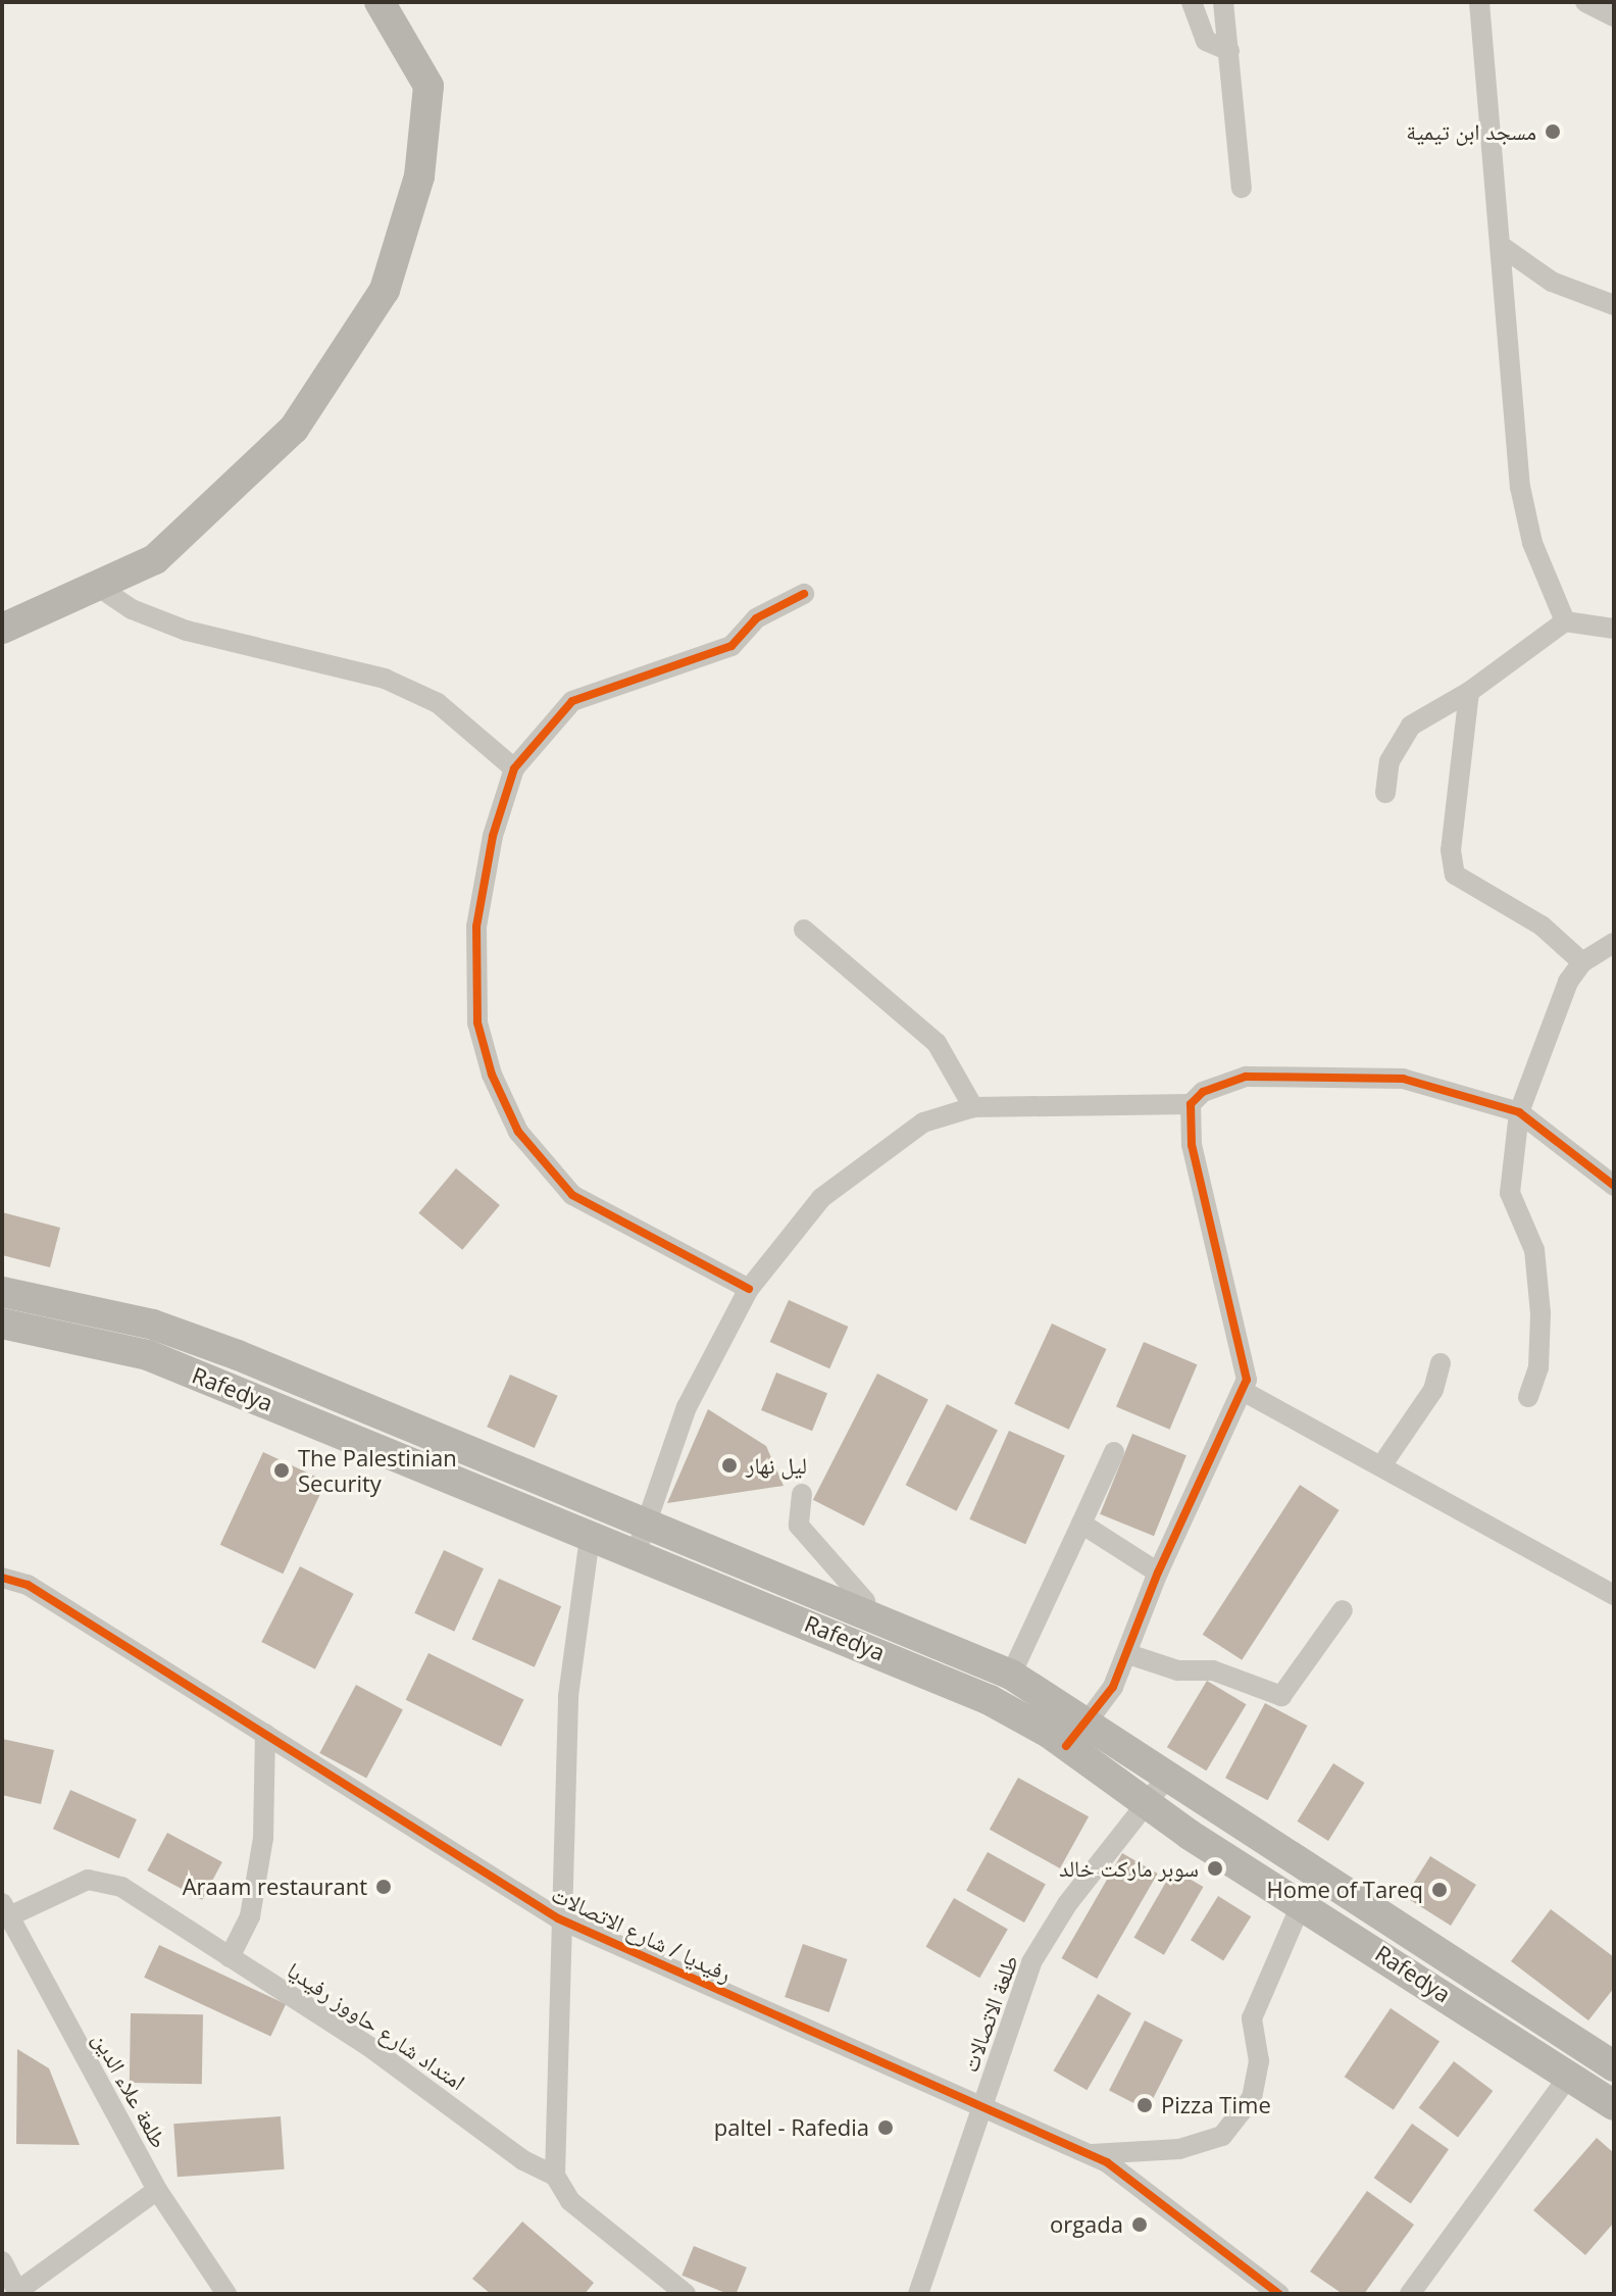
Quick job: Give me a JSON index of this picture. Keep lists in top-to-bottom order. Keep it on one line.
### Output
{"streets":{"main road":["Rafedya"],"street":["رفيديا / شارع الاتصالات","طلعة الاتصالات","امتداد شارع حاووز رفيديا","طلعة علاء الدين"]},"crossings":[["Rafedya","طلعة الاتصالات"],["رفيديا / شارع الاتصالات","طلعة الاتصالات"],["امتداد شارع حاووز رفيديا","طلعة علاء الدين"]],"places":["مسجد ابن تيمية","ليل نهار","The Palestinian Security","سوبر مارکت خالد","Araam restaurant","Home of Tareq","Pizza Time","paltel - Rafedia","orgada"]}
